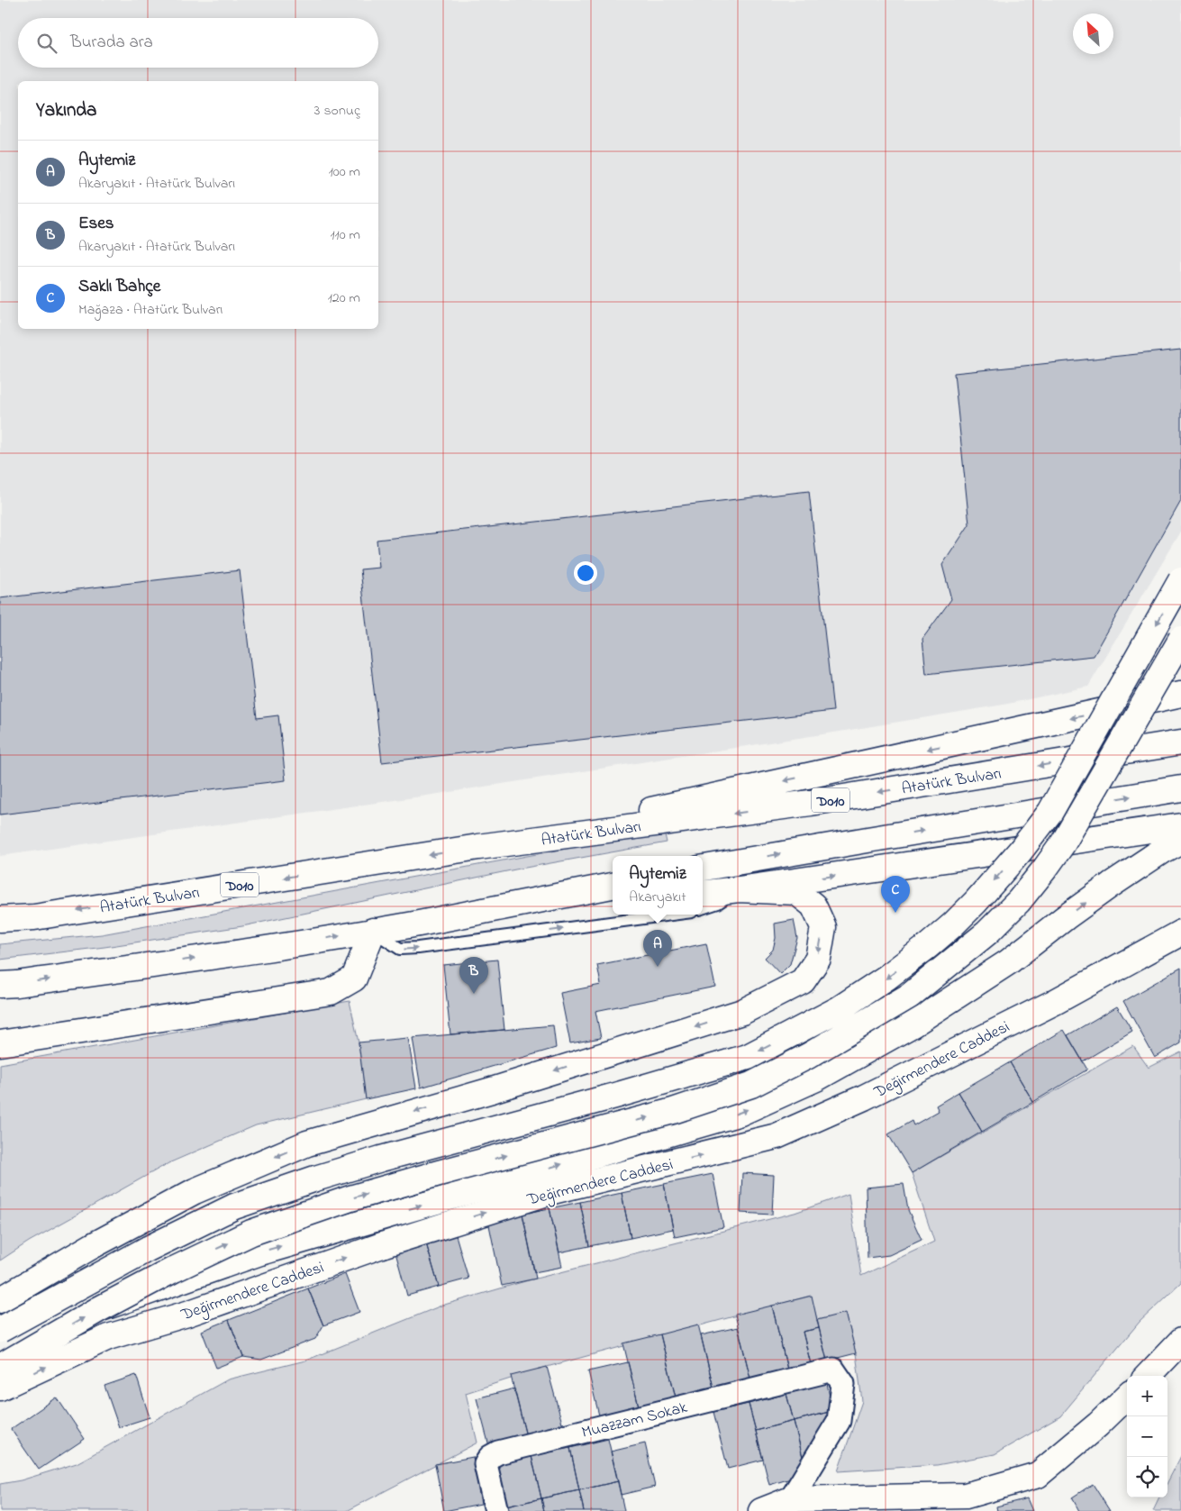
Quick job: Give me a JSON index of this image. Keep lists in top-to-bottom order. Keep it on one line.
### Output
{"streets":{"main road":["Atatürk Bulvarı","D010","Değirmendere Caddesi"],"street":["Muazzam Sokak"]},"north":"top left","page":{"search":"Burada ara","heading":["Yakında","3 sonuç"],"list":[{"mark":"A","name":"Aytemiz","note":"Akaryakıt · Atatürk Bulvarı","value":"100 m"},{"mark":"B","name":"Eses","note":"Akaryakıt · Atatürk Bulvarı","value":"110 m"},{"mark":"C","name":"Saklı Bahçe","note":"Mağaza · Atatürk Bulvarı","value":"120 m"}],"popup":["Aytemiz","Akaryakıt"],"pins":["C","A","B"],"map_buttons":["+","−"]}}
